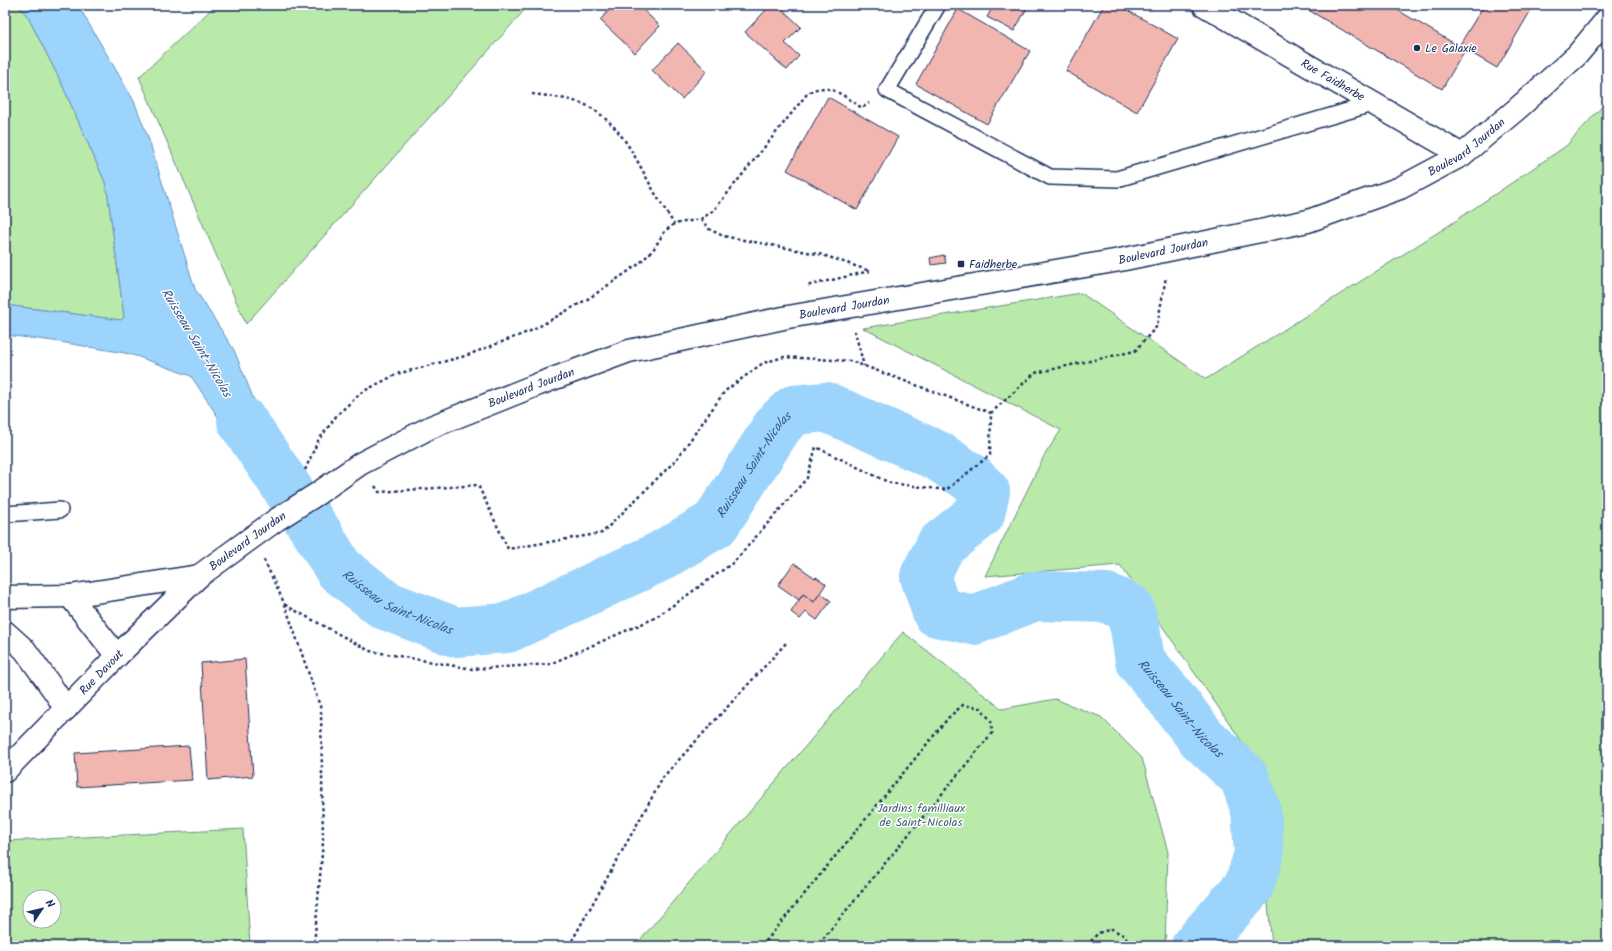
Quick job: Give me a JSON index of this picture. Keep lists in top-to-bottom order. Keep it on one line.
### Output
{"streets":{"street":["Rue Faidherbe","Boulevard Jourdan","Rue Davout"]},"crossings":[["Rue Faidherbe","Boulevard Jourdan"],["Boulevard Jourdan","Rue Davout"]],"water":["Ruisseau Saint-Nicolas"],"parks":["Jardins familliaux de Saint-Nicolas"],"places":{"other":["Le Galaxie"],"transit":["Faidherbe"]},"north":"top right"}
